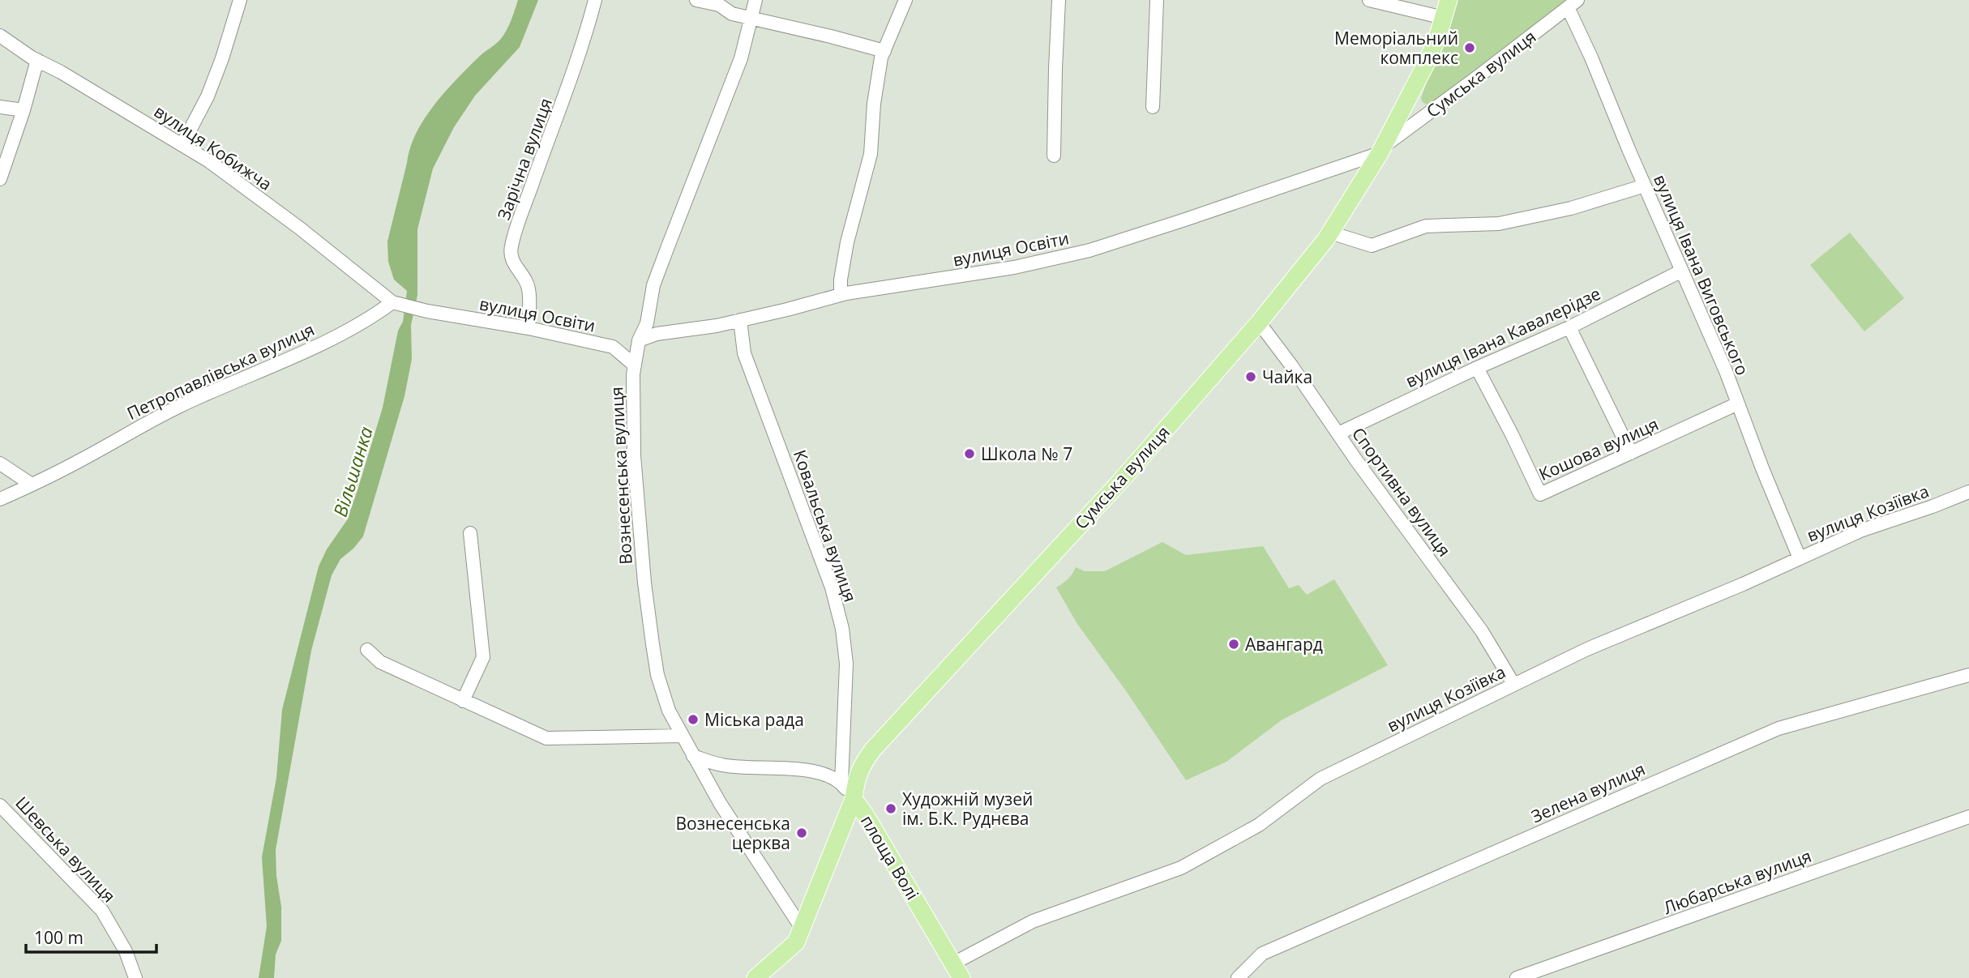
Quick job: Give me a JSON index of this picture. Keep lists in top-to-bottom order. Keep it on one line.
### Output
{"streets":{"main road":["Сумська вулиця","площа Волі"],"street":["вулиця Кобижча","Зарічна вулиця","вулиця Освіти","вулиця Івана Виговського","вулиця Івана Кавалерідзе","Петропавлівська вулиця","Кошова вулиця","Вознесенська вулиця","Спортивна вулиця","вулиця Козіївка","Ковальська вулиця","Зелена вулиця","Шевська вулиця","Любарська вулиця"]},"crossings":[["Сумська вулиця","вулиця Освіти"],["Сумська вулиця","вулиця Івана Виговського"],["Сумська вулиця","Спортивна вулиця"],["Сумська вулиця","площа Волі"],["вулиця Кобижча","вулиця Освіти"],["вулиця Кобижча","Петропавлівська вулиця"],["Зарічна вулиця","вулиця Освіти"],["вулиця Освіти","Петропавлівська вулиця"],["вулиця Освіти","Вознесенська вулиця"],["вулиця Освіти","Ковальська вулиця"],["вулиця Івана Виговського","вулиця Івана Кавалерідзе"],["вулиця Івана Виговського","Кошова вулиця"],["вулиця Івана Виговського","вулиця Козіївка"],["вулиця Івана Кавалерідзе","Кошова вулиця"],["вулиця Івана Кавалерідзе","Спортивна вулиця"],["Вознесенська вулиця","площа Волі"],["Спортивна вулиця","вулиця Козіївка"],["вулиця Козіївка","площа Волі"]],"water":["Вільшанка"],"places":["Меморіальний комплекс","Чайка","Школа № 7","Авангард","Міська рада","Художній музей ім. Б.К. Руднєва","Вознесенська церква"],"scale_bar":"100 m"}
